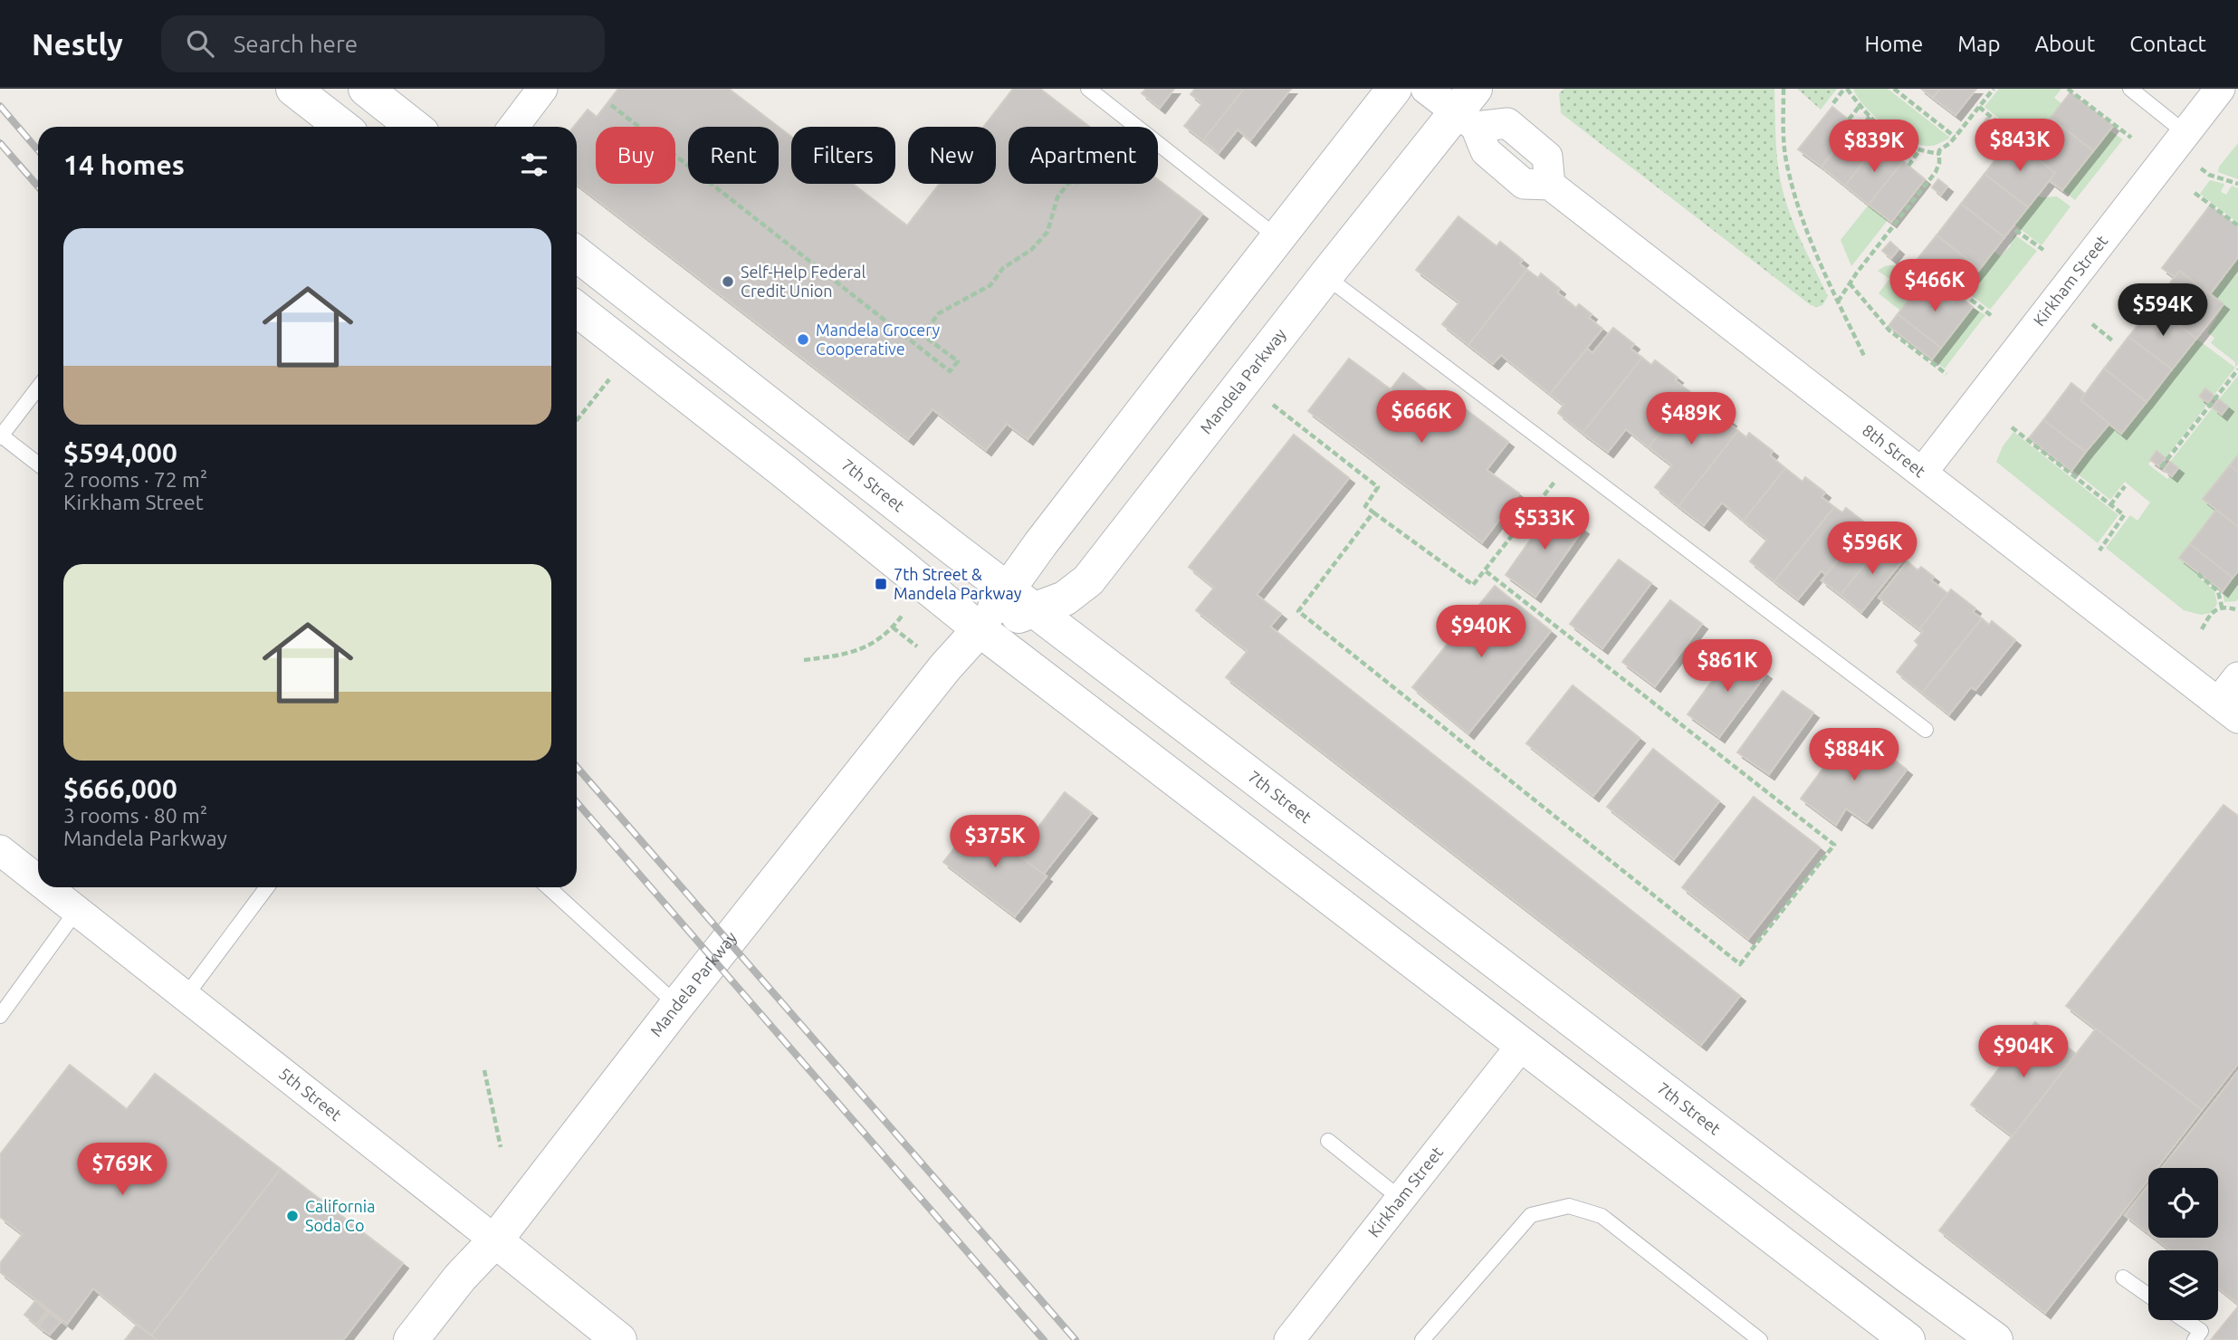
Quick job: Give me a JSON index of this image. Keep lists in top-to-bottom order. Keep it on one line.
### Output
{"streets":{"main road":["Mandela Parkway","7th Street","5th Street"],"street":["Kirkham Street","8th Street"]},"crossings":[["Kirkham Street","8th Street"],["Mandela Parkway","8th Street"],["Mandela Parkway","7th Street"],["Mandela Parkway","5th Street"]],"places":{"other":["Self-Help Federal Credit Union","Mandela Grocery Cooperative","California Soda Co"],"transit":["7th Street & Mandela Parkway"]},"page":{"header":"Nestly","search":"Search here","nav":["Home","Map","About","Contact"],"price":["$843K","$839K","$466K","$594K","$666K","$489K","$533K","$596K","$940K","$861K","$884K","$375K","$904K","$769K"],"chip":["Buy","Rent","Filters","New","Apartment"],"heading":"14 homes","list":[{"name":"$594,000","note":"2 rooms · 72 m² · Kirkham Street"},{"name":"$666,000","note":"3 rooms · 80 m² · Mandela Parkway"}]}}
